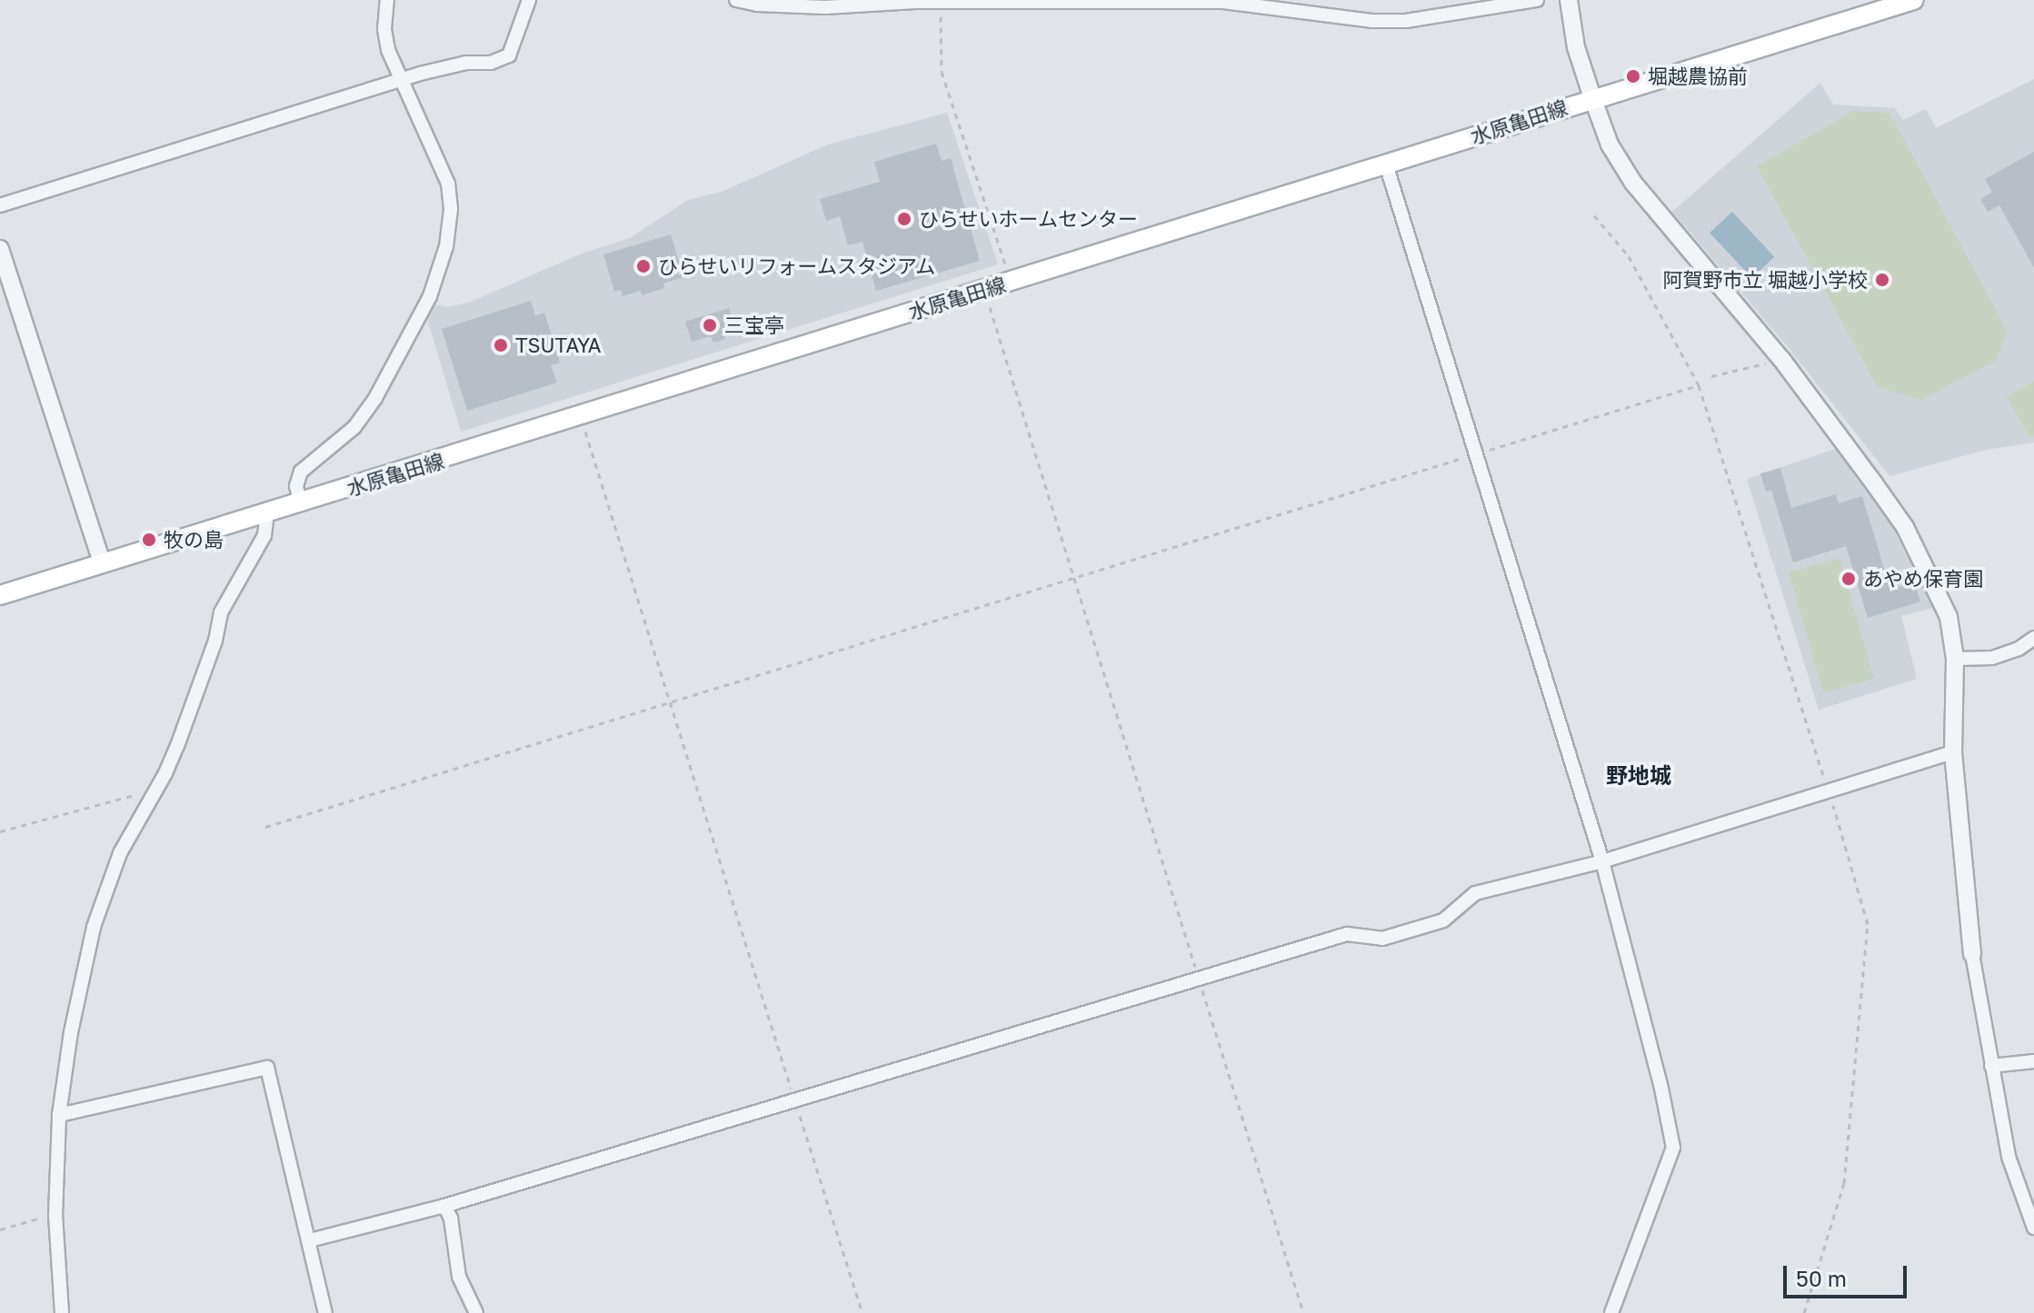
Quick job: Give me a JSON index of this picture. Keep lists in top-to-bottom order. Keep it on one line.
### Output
{"streets":{"main road":["水原亀田線"]},"districts":["野地城"],"places":["堀越農協前","ひらせいホームセンター","ひらせいリフォームスタジアム","阿賀野市立 堀越小学校","三宝亭","TSUTAYA","牧の島","あやめ保育園"],"scale_bar":"50 m"}
